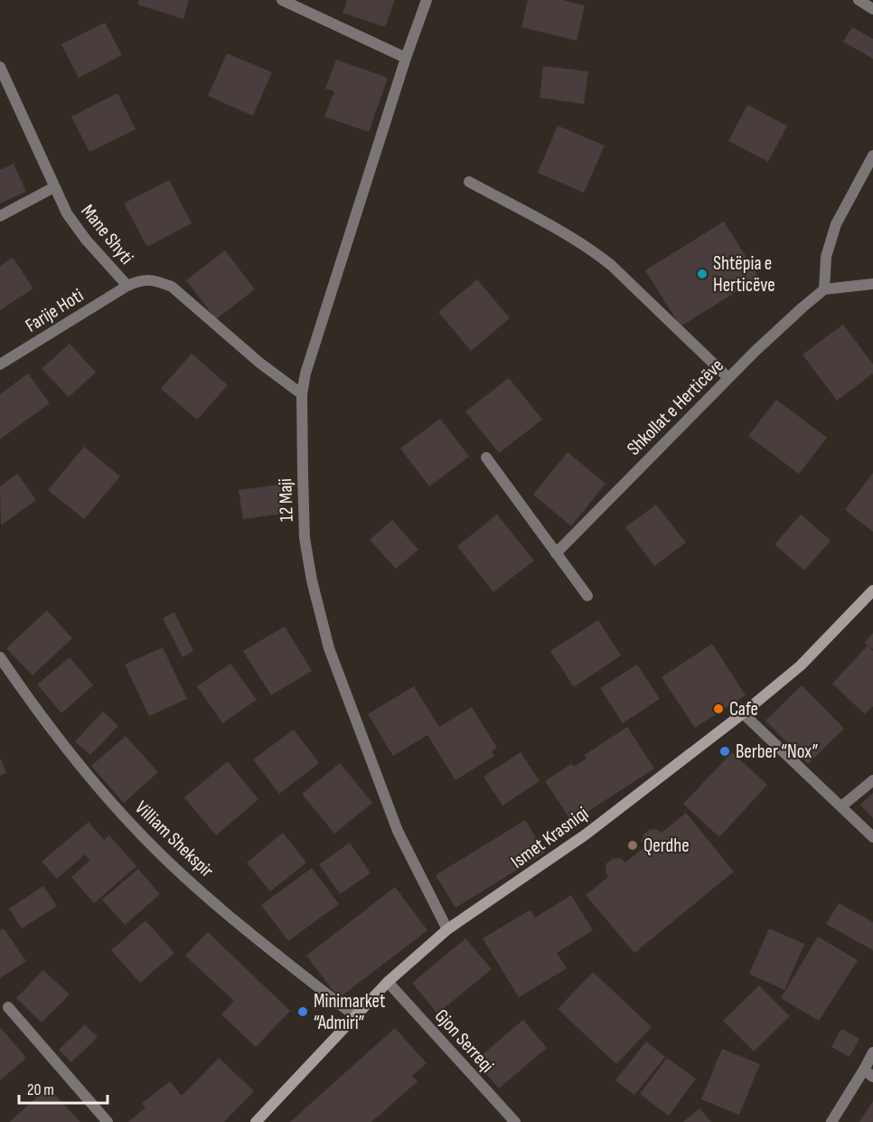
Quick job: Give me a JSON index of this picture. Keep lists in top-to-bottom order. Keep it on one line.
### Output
{"streets":{"street":["Mane Shyti","Farije Hoti","Shkollat e Herticëve","12 Maji","Ismet Krasniqi","Villiam Shekspir","Gjon Serreqi"]},"crossings":[["Mane Shyti","Farije Hoti"],["Mane Shyti","12 Maji"],["12 Maji","Ismet Krasniqi"],["Ismet Krasniqi","Villiam Shekspir"],["Ismet Krasniqi","Gjon Serreqi"]],"places":["Shtëpia e Herticëve","Cafe","Berber “Nox”","Qerdhe","Minimarket “Admiri”"],"scale_bar":"20 m"}
